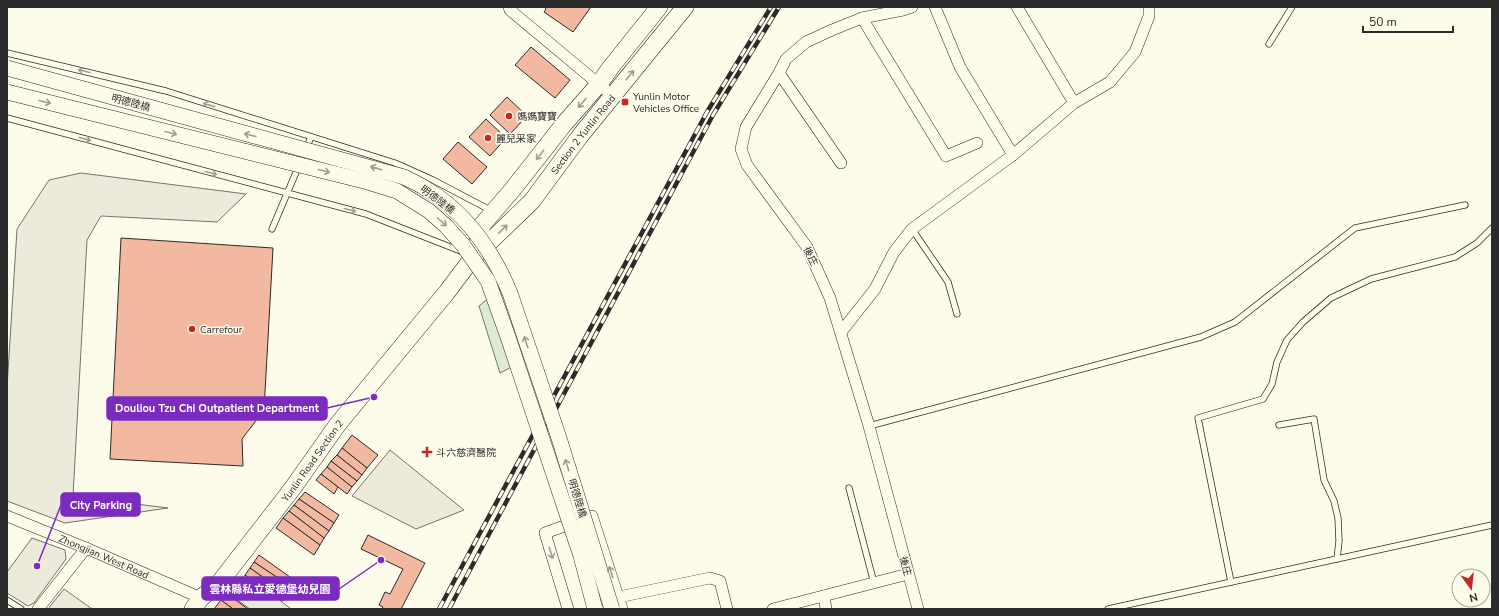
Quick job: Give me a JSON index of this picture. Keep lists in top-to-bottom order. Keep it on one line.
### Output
{"streets":{"main road":["明德陸橋","Section 2 Yunlin Road","Yunlin Road Section 2"],"street":["後庄","Zhongjian West Road"]},"crossings":[["Section 2 Yunlin Road","Yunlin Road Section 2"],["Yunlin Road Section 2","Zhongjian West Road"]],"places":{"transit":["Yunlin Motor Vehicles Office"],"other":["媽媽寶寶","麗兒采家","Carrefour","Douliou Tzu Chi Outpatient Department","雲林縣私立愛德堡幼兒園","City Parking"],"health":["斗六慈濟醫院"]},"scale_bar":"50 m","north":"bottom"}
